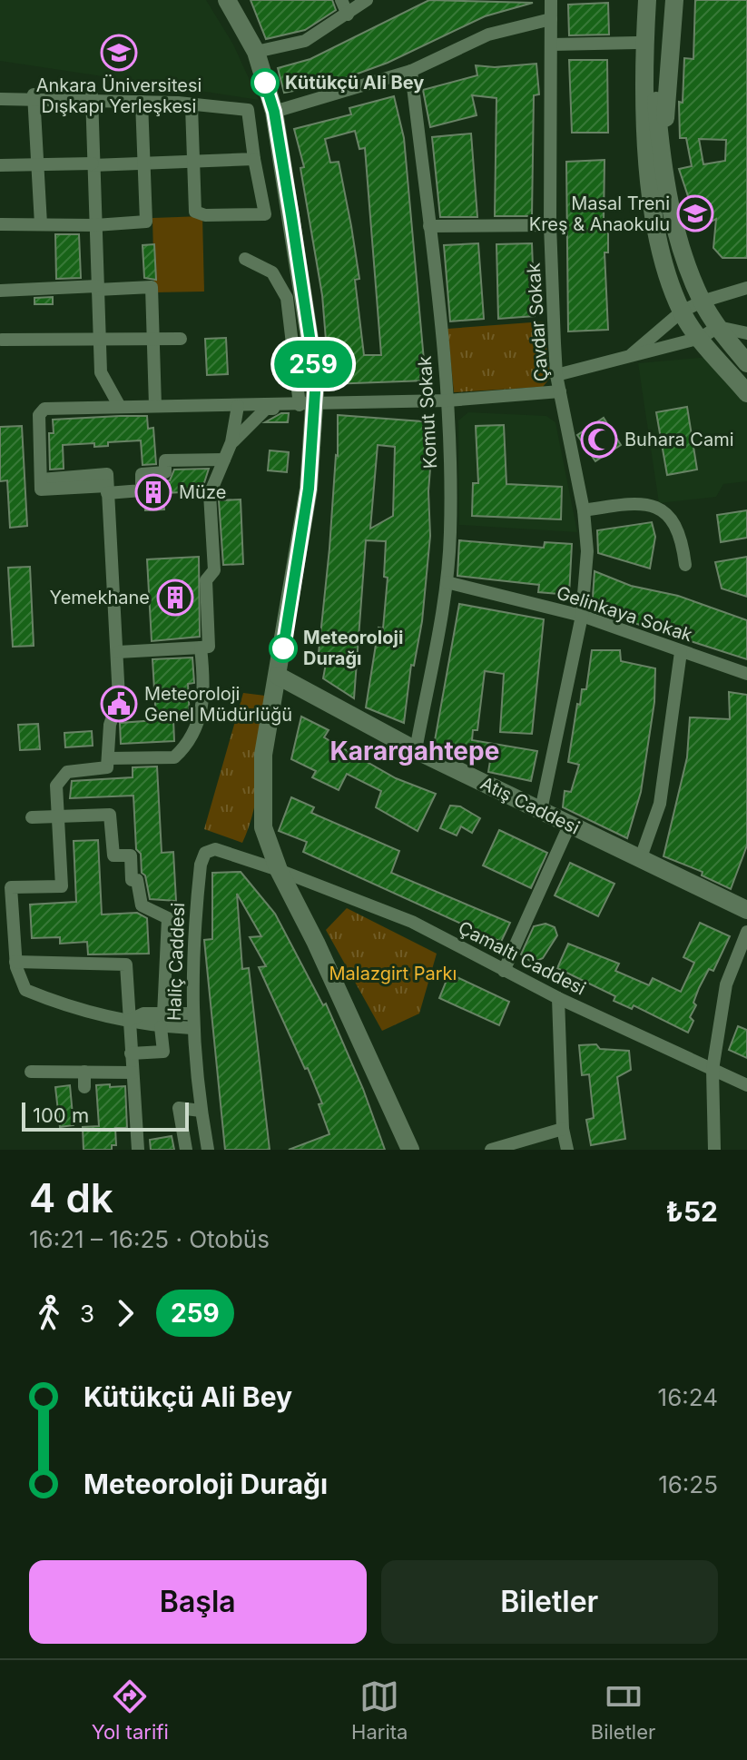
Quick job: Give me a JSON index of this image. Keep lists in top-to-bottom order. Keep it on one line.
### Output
{"streets":{"main road":["Atış Caddesi"],"street":["Çavdar Sokak","Komut Sokak","Gelinkaya Sokak","Çamaltı Caddesi","Haliç Caddesi"]},"crossings":[["Çavdar Sokak","Gelinkaya Sokak"],["Çavdar Sokak","Atış Caddesi"],["Komut Sokak","Gelinkaya Sokak"],["Komut Sokak","Atış Caddesi"],["Çamaltı Caddesi","Haliç Caddesi"]],"districts":["Karargahtepe"],"parks":["Malazgirt Parkı"],"places":{"school or university":["Ankara Üniversitesi Dışkapı Yerleşkesi","Masal Treni Kreş & Anaokulu"],"other":["Kütükçü Ali Bey","Meteoroloji Durağı"],"mosque":["Buhara Cami"],"building":["Müze","Yemekhane"],"public building":["Meteoroloji Genel Müdürlüğü"]},"lines":["bus line 259"],"scale_bar":"100 m","page":{"on_map":"259","scale":"100 m","heading":["4 dk","16:21 – 16:25 · Otobüs","₺52"],"legs":["3","259"],"list":[{"name":"Kütükçü Ali Bey","value":"16:24"},{"name":"Meteoroloji Durağı","value":"16:25"}],"buttons":["Başla","Biletler"],"tabs":["Yol tarifi","Harita","Biletler"]}}
